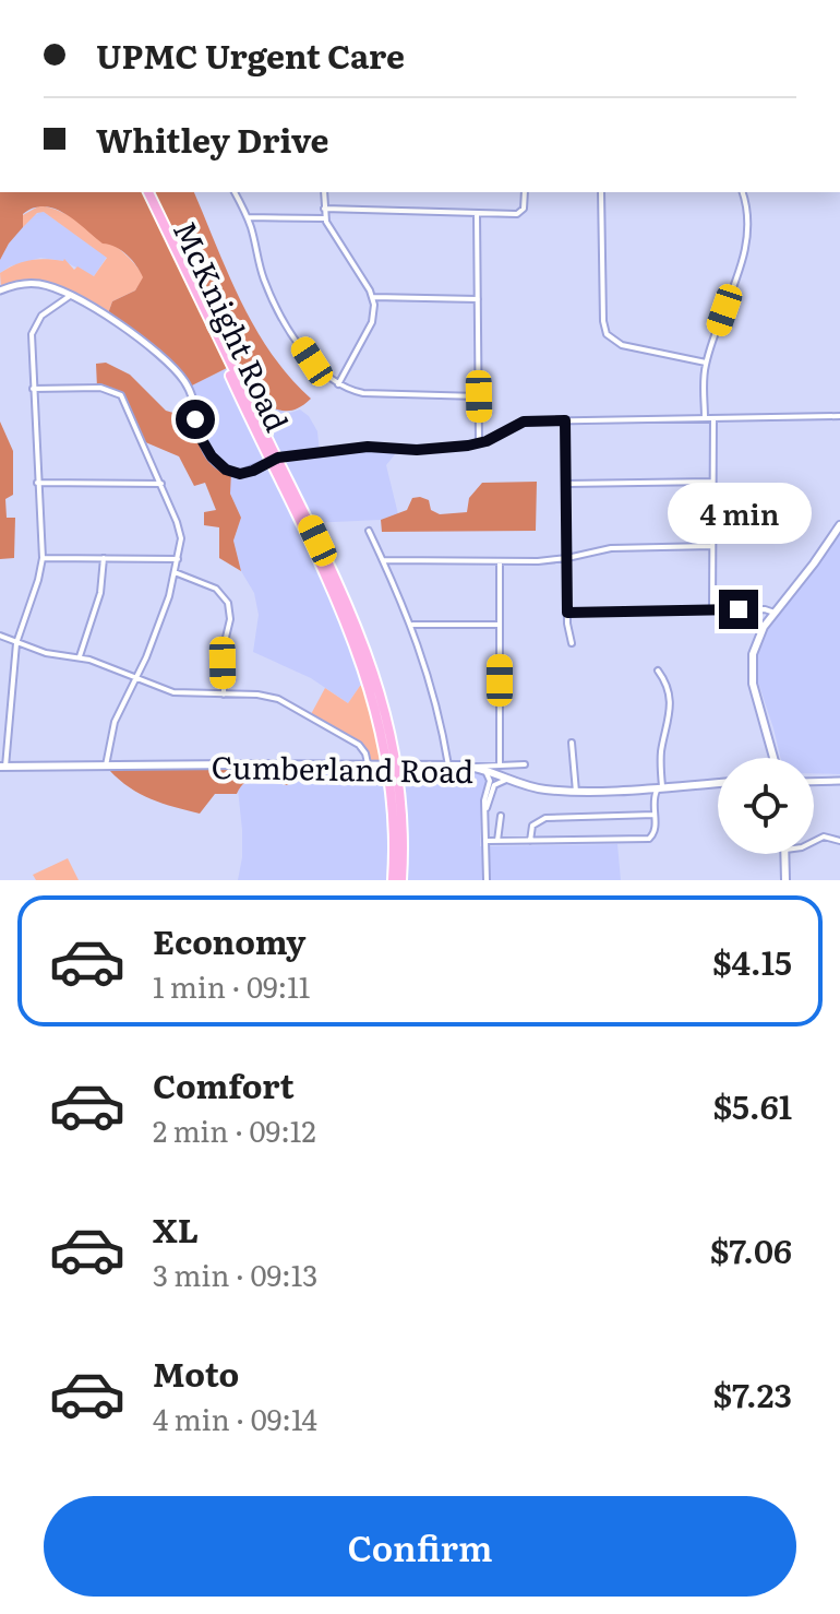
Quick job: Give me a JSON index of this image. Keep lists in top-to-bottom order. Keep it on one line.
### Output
{"streets":{"highway":["McKnight Road"],"main road":["Cumberland Road"]},"crossings":[["McKnight Road","Cumberland Road"]],"page":{"banner":["UPMC Urgent Care","Whitley Drive"],"bubble":"4 min","list":[{"name":"Economy","note":"1 min · 09:11","value":"$4.15"},{"name":"Comfort","note":"2 min · 09:12","value":"$5.61"},{"name":"XL","note":"3 min · 09:13","value":"$7.06"},{"name":"Moto","note":"4 min · 09:14","value":"$7.23"}],"buttons":"Confirm"}}
